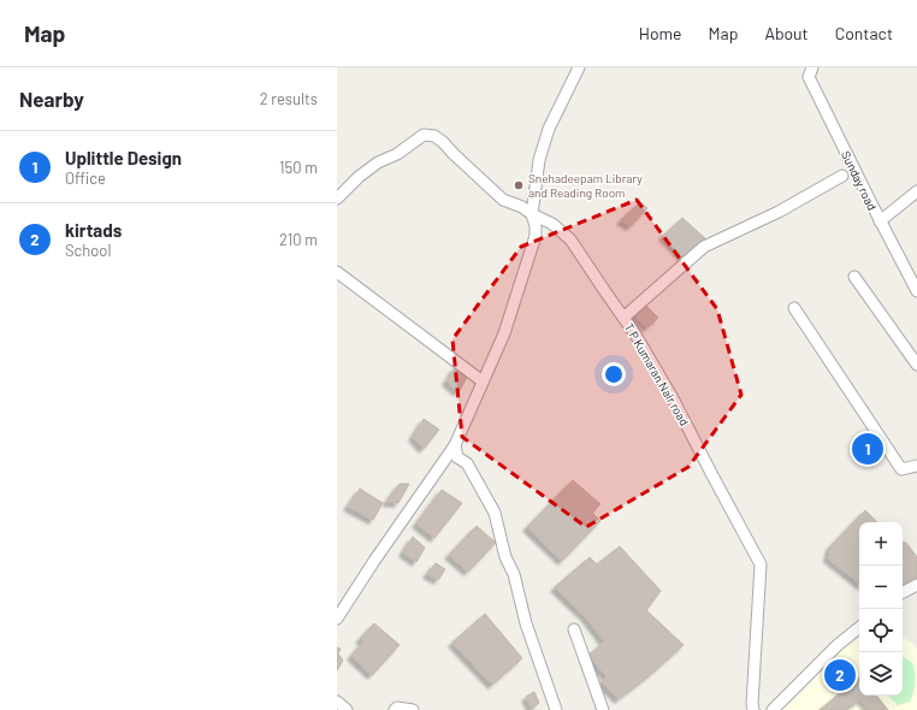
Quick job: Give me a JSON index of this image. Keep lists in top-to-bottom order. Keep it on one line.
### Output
{"streets":{"street":["Sunday road","T P Kumaran Nair road"]},"places":["Snehadeepam Library and Reading Room"],"page":{"header":"Map","nav":["Home","Map","About","Contact"],"heading":["Nearby","2 results"],"list":[{"mark":"1","name":"Uplittle Design","note":"Office","value":"150 m"},{"mark":"2","name":"kirtads","note":"School","value":"210 m"}],"pins":["1","2"],"map_buttons":["+","−"]}}
